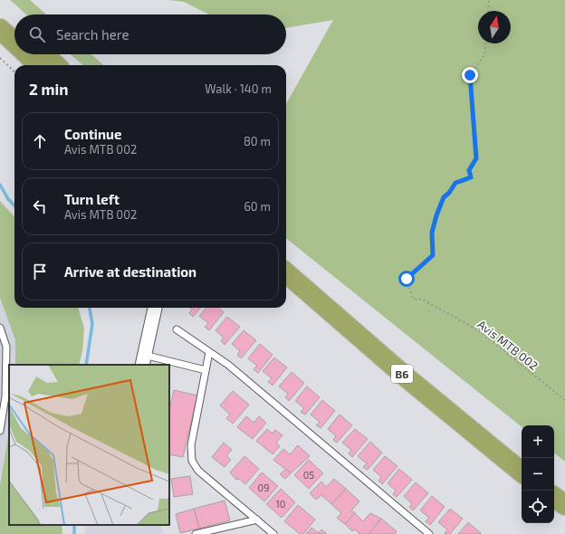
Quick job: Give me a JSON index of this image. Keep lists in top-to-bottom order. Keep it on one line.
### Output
{"streets":{"highway":["B6"],"path":["Avis MTB 002"]},"house_numbers":["05","09","10"],"north":"top","page":{"search":"Search here","heading":["2 min","Walk · 140 m"],"list":[["Continue","Avis MTB 002","80 m"],["Turn left","Avis MTB 002","60 m"],"Arrive at destination"],"map_buttons":["+","−"]}}
